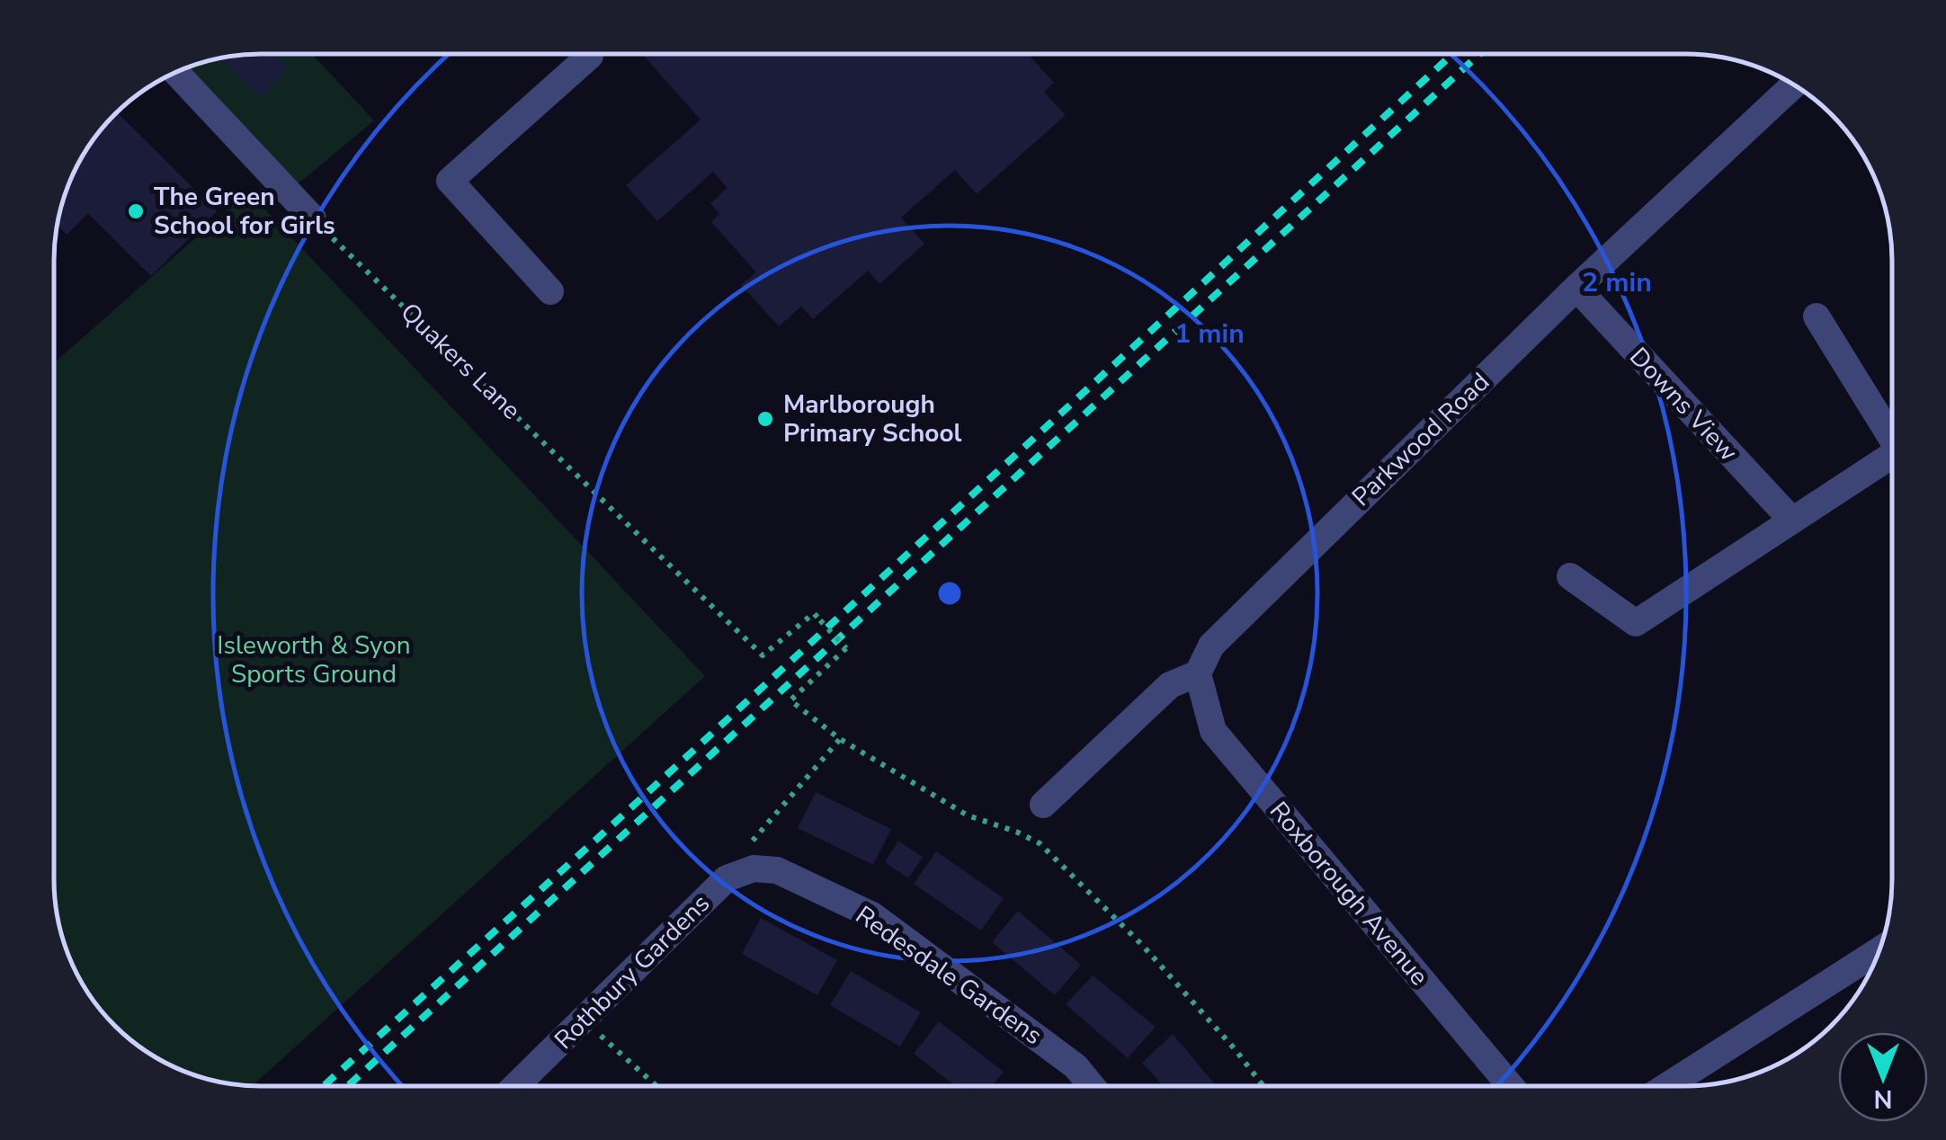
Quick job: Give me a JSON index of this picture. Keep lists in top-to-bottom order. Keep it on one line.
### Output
{"streets":{"street":["Downs View","Parkwood Road","Roxborough Avenue","Rothbury Gardens","Redesdale Gardens"],"path":["Quakers Lane"]},"crossings":[["Downs View","Parkwood Road"],["Parkwood Road","Roxborough Avenue"],["Rothbury Gardens","Redesdale Gardens"]],"parks":["Isleworth & Syon Sports Ground"],"places":["The Green School for Girls","Marlborough Primary School"],"north":"bottom","rings":["2 min","1 min"]}
